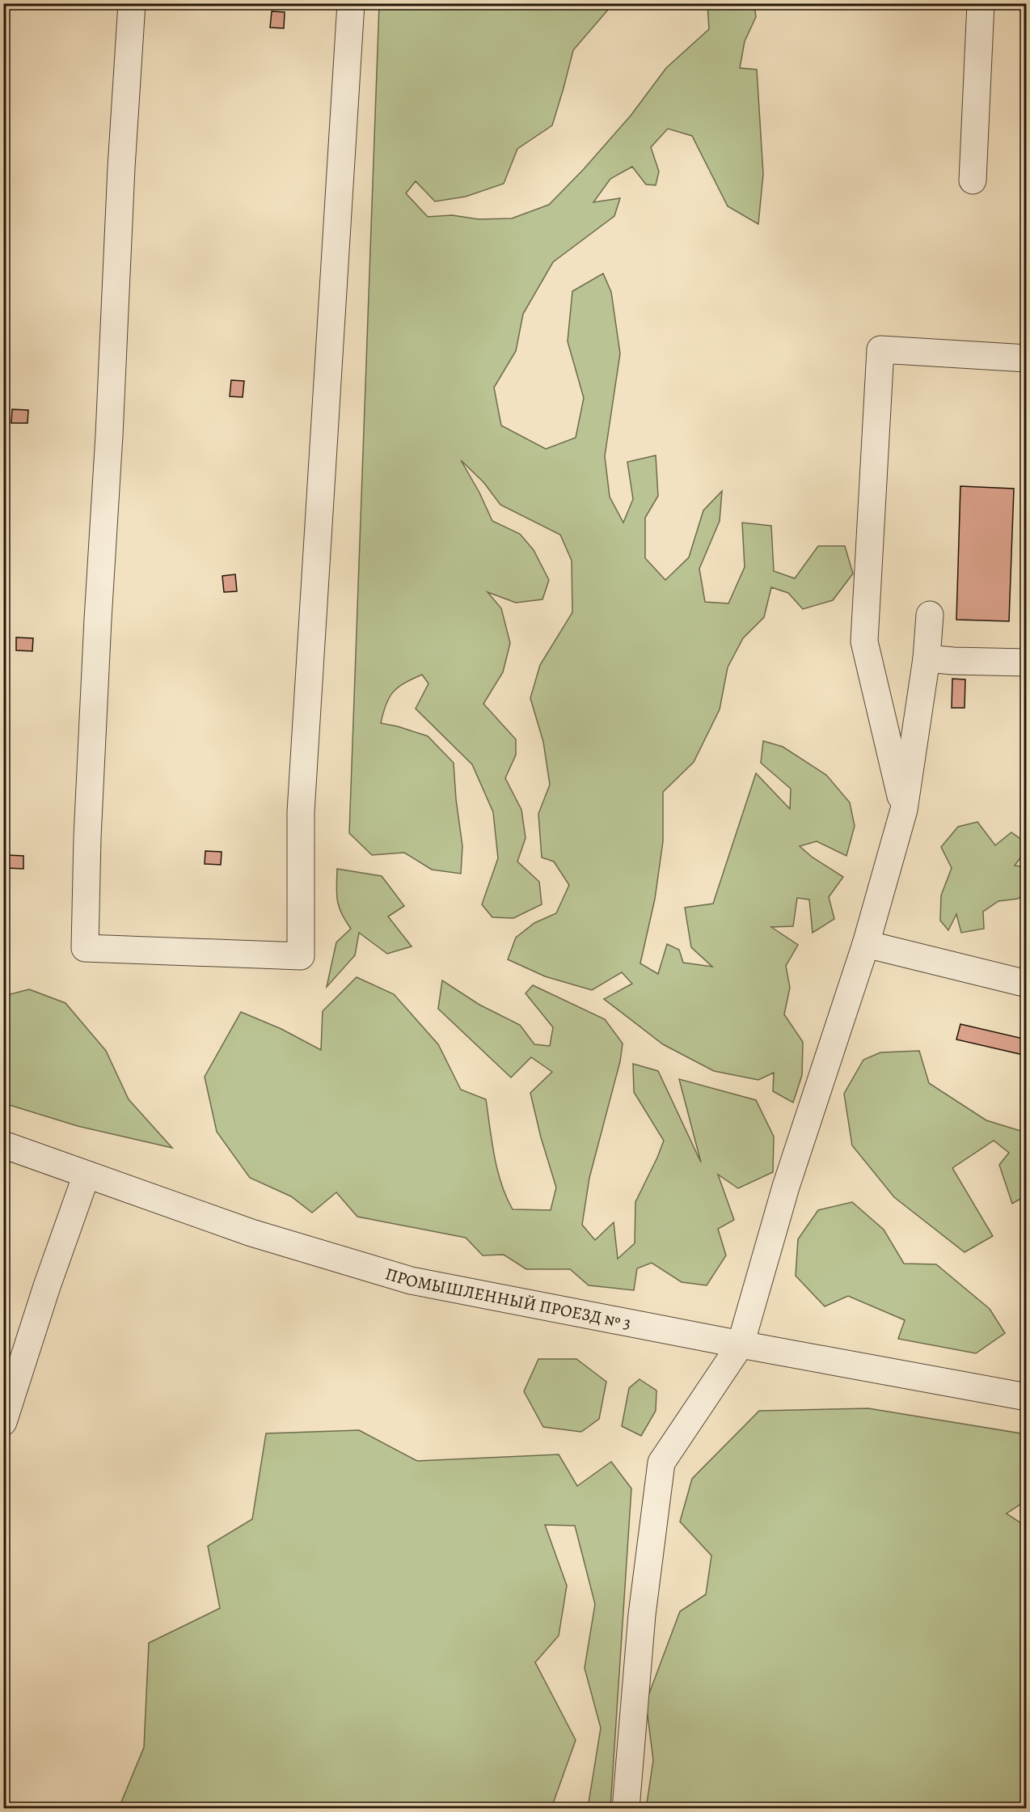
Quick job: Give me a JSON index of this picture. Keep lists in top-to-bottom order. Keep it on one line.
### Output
{"streets":{"street":["ПРОМЫШЛЕННЫЙ ПРОЕЗД № 3"]}}
